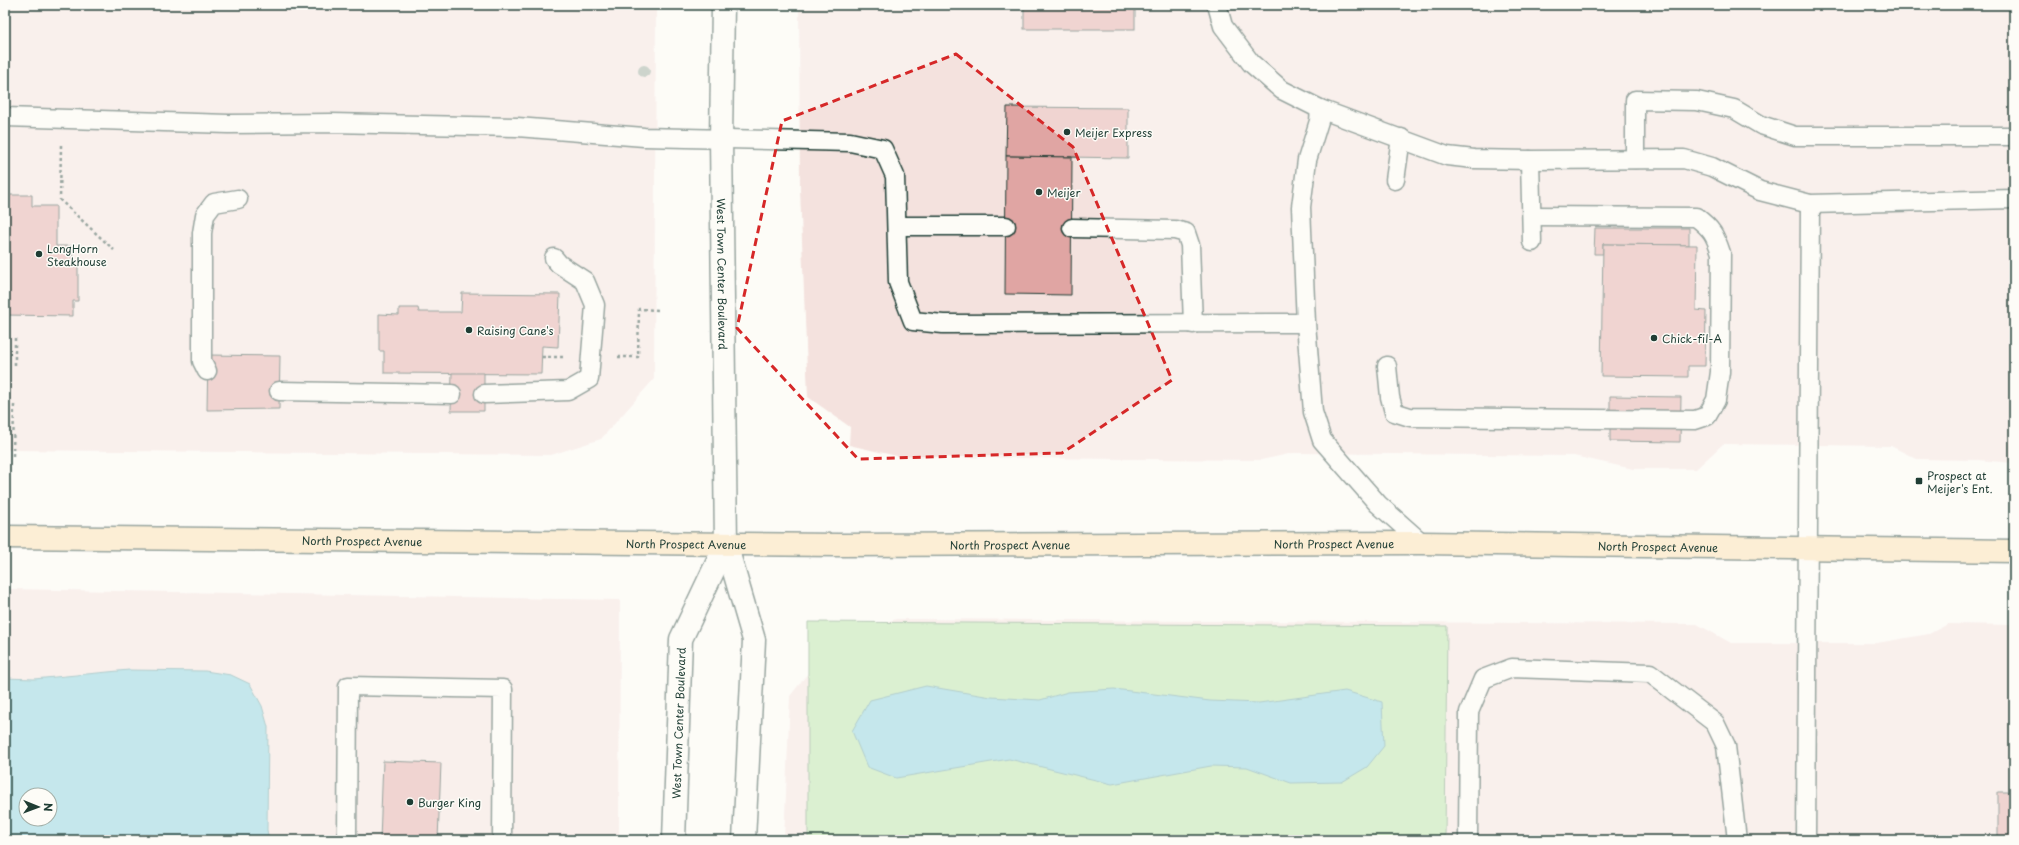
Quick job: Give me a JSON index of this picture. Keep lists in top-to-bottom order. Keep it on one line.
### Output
{"streets":{"main road":["West Town Center Boulevard","North Prospect Avenue"]},"crossings":[["West Town Center Boulevard","North Prospect Avenue"]],"places":{"other":["Meijer Express","Meijer","LongHorn Steakhouse","Raising Cane's","Chick-fil-A","Burger King"],"transit":["Prospect at Meijer's Ent."]},"north":"right"}
